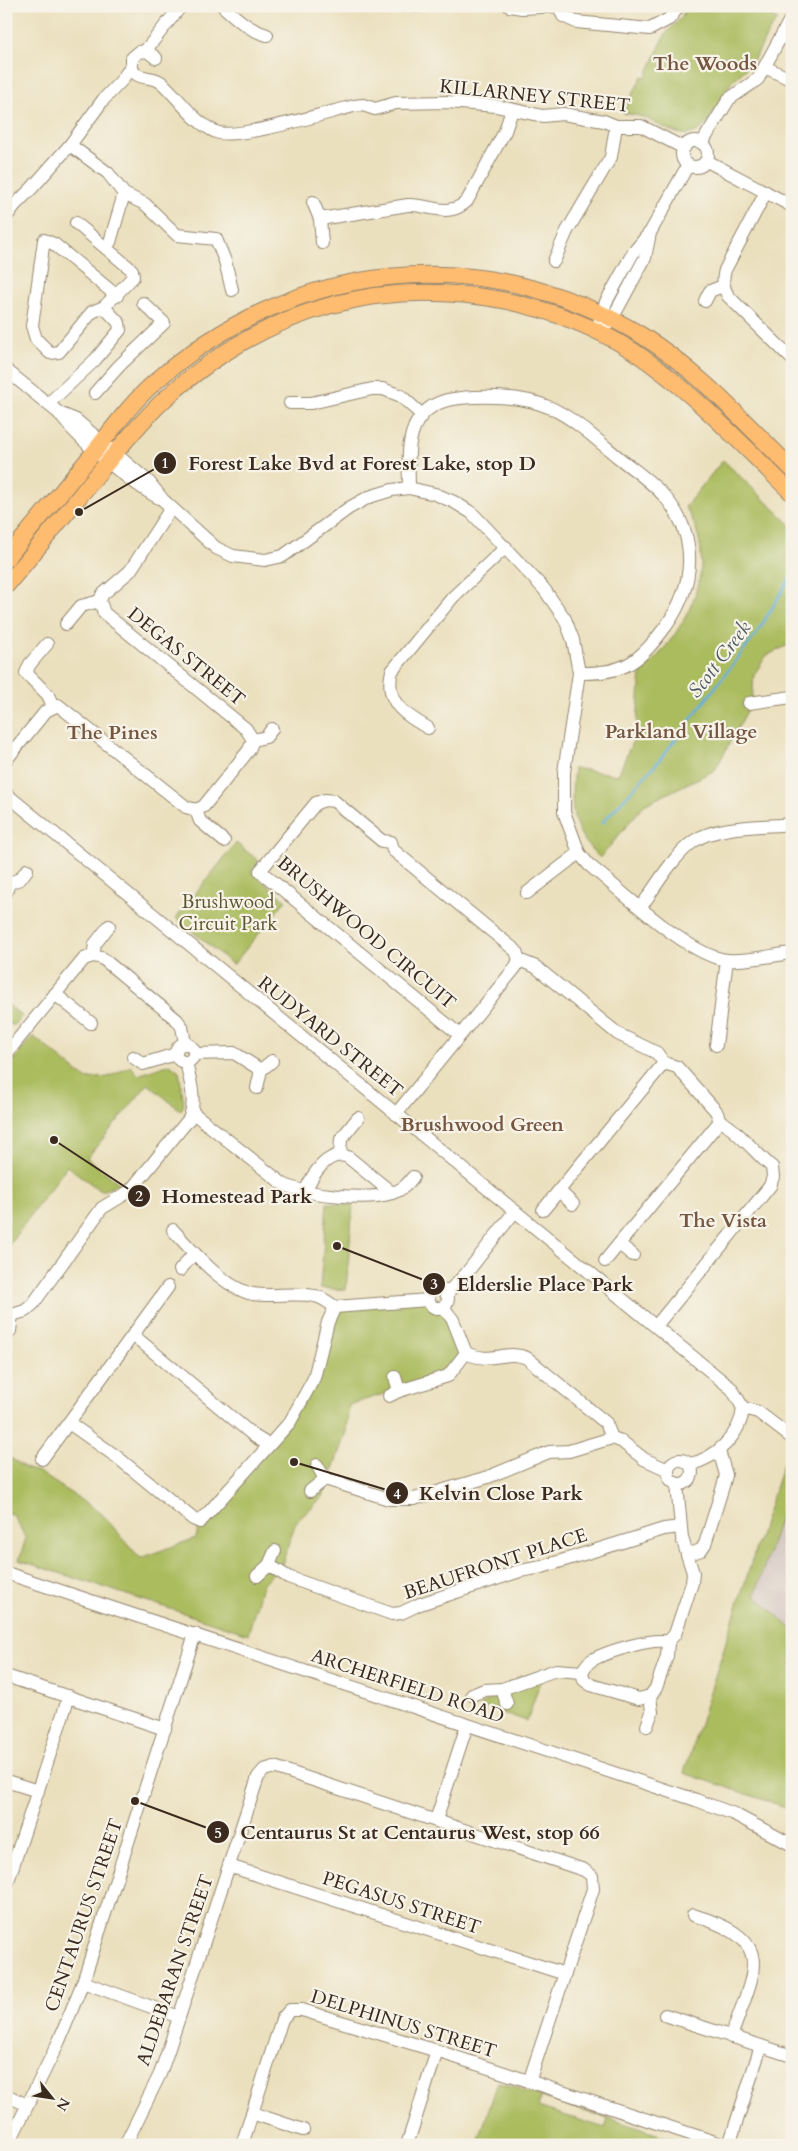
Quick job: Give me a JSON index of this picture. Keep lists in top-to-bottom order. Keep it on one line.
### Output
{"streets":{"street":["KILLARNEY STREET","DEGAS STREET","BRUSHWOOD CIRCUIT","RUDYARD STREET","BEAUFRONT PLACE","ARCHERFIELD ROAD","PEGASUS STREET","CENTAURUS STREET","ALDEBARAN STREET","DELPHINUS STREET"]},"crossings":[["BRUSHWOOD CIRCUIT","RUDYARD STREET"],["ARCHERFIELD ROAD","CENTAURUS STREET"],["PEGASUS STREET","ALDEBARAN STREET"],["ALDEBARAN STREET","DELPHINUS STREET"]],"districts":["The Woods","Parkland Village","The Pines","Brushwood Green","The Vista"],"water":["Scott Creek"],"parks":["Brushwood Circuit Park"],"places":["Forest Lake Bvd at Forest Lake, stop D","Homestead Park","Elderslie Place Park","Kelvin Close Park","Centaurus St at Centaurus West, stop 66"],"north":"bottom right"}
